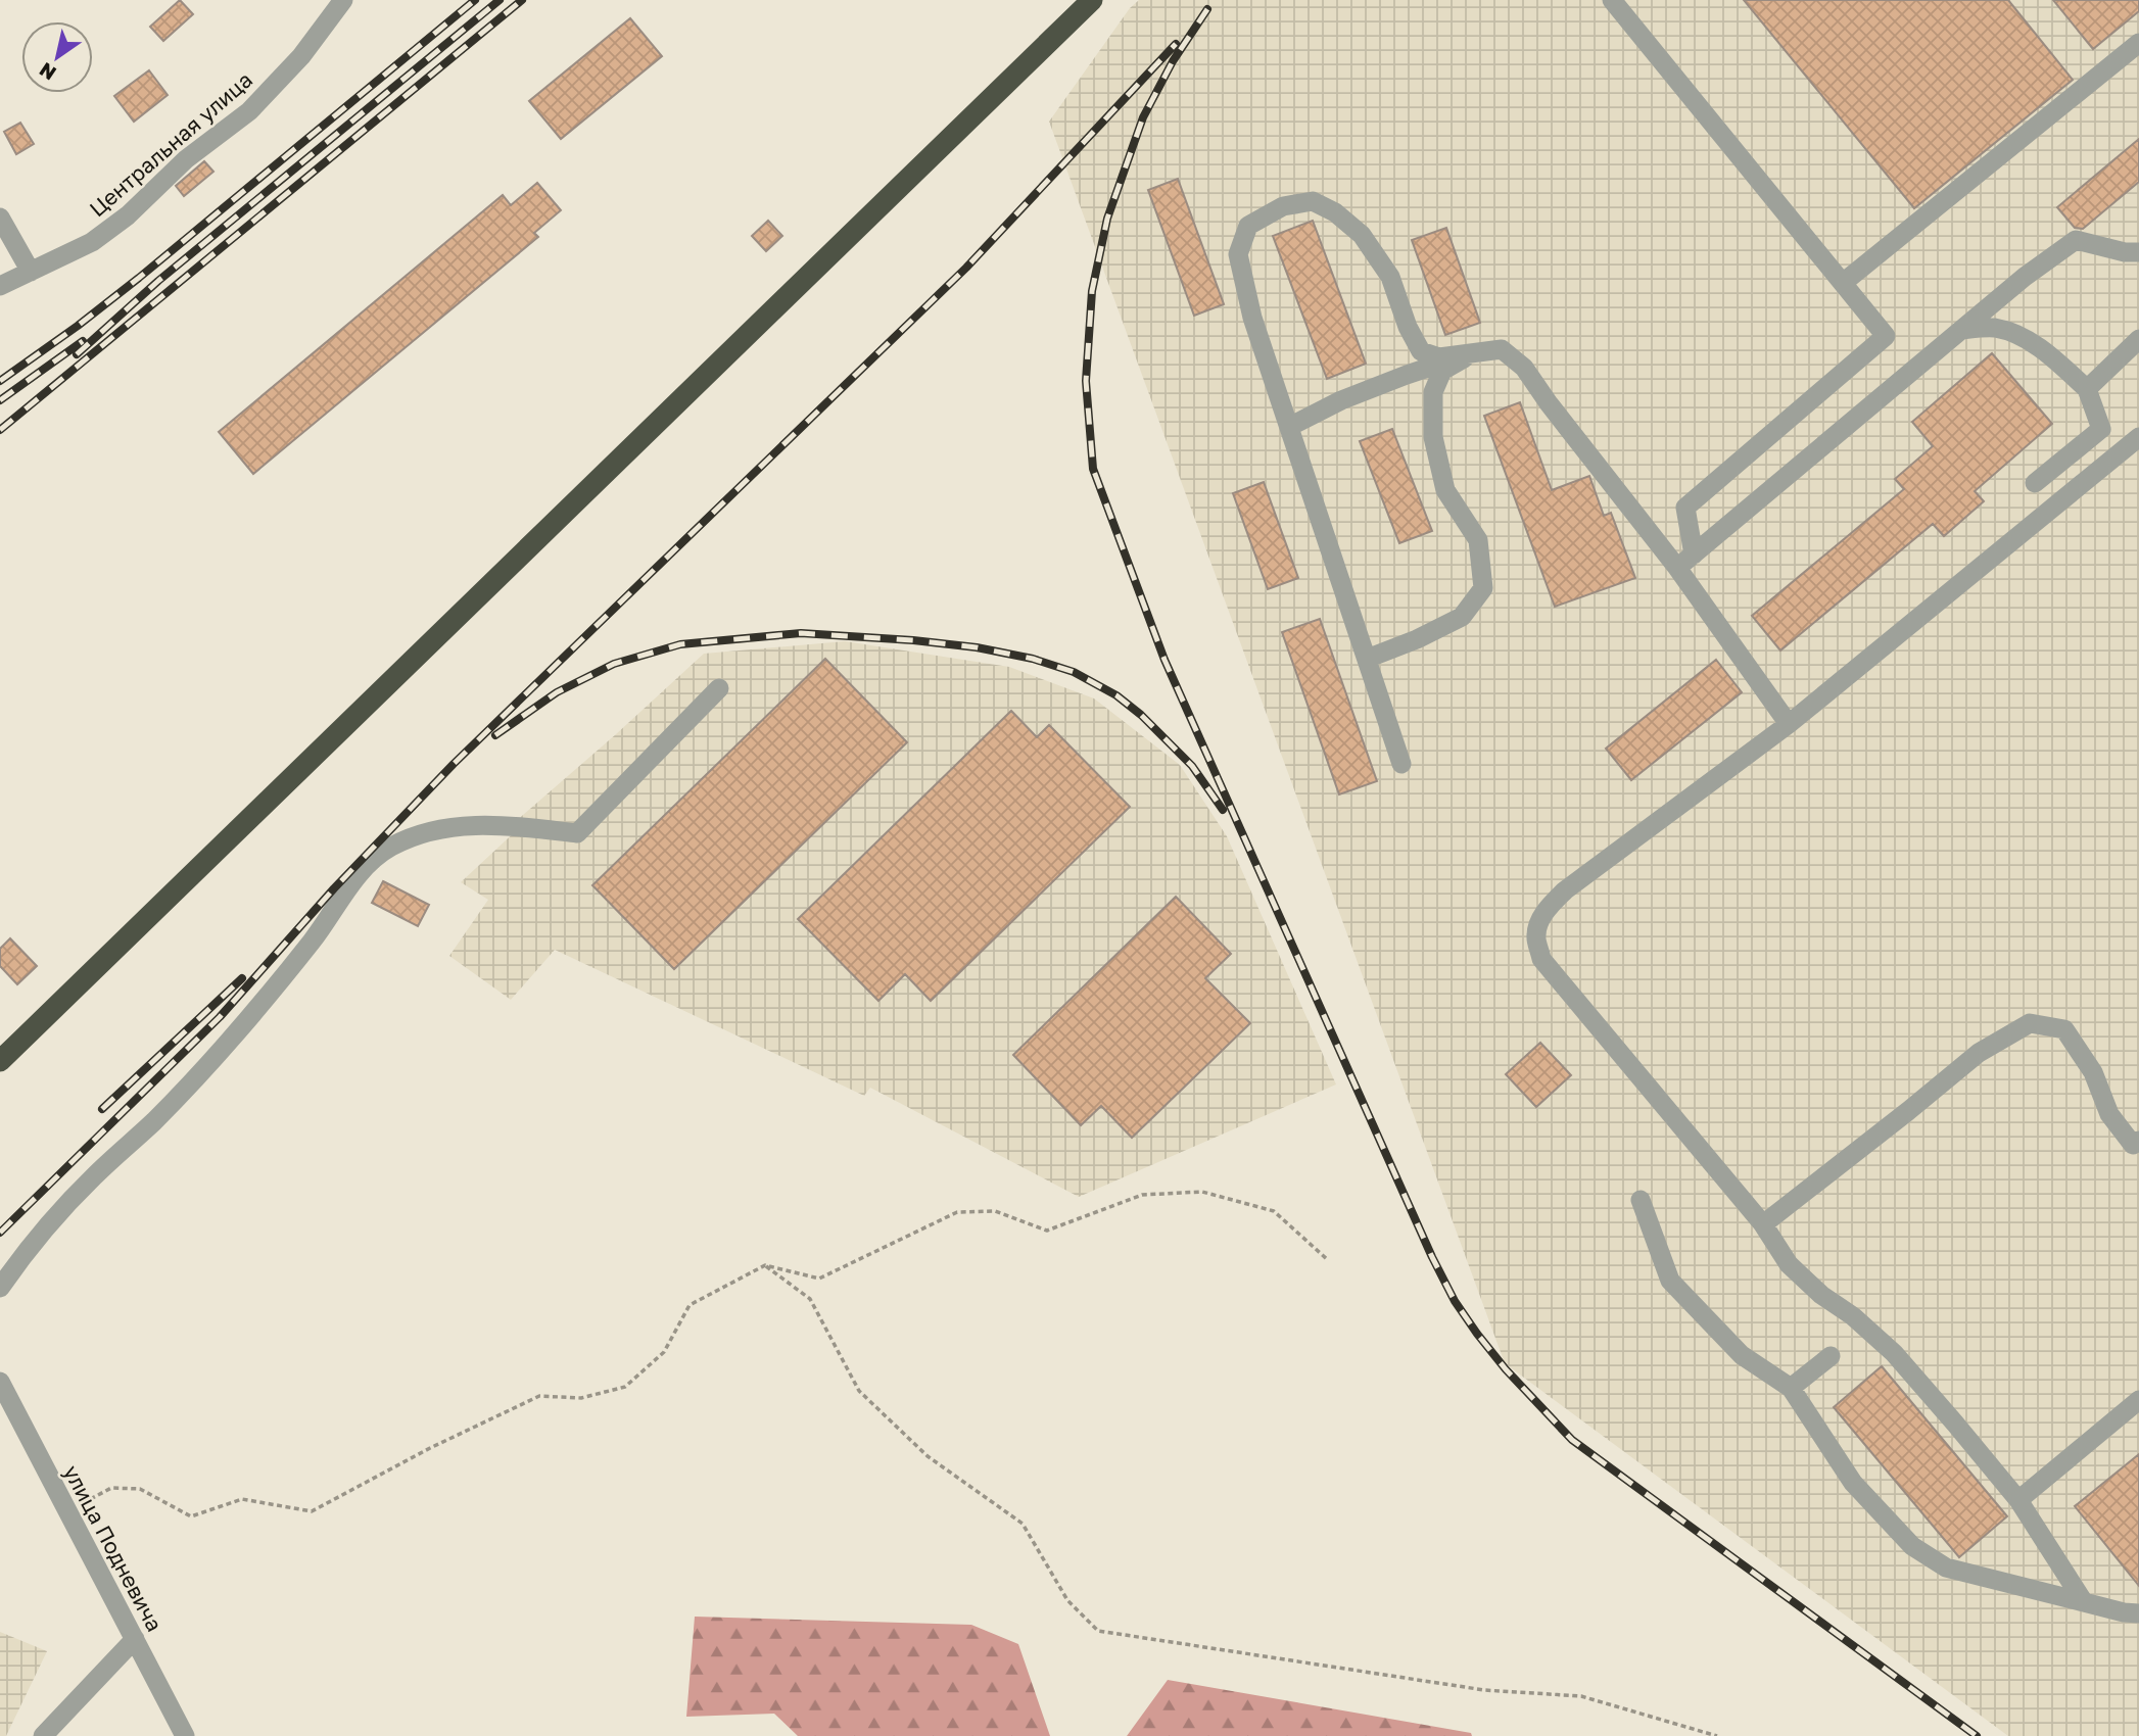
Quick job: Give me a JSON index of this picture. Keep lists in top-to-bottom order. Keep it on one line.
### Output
{"streets":{"street":["Центральная улица","улица Подневича"]},"north":"bottom left"}
